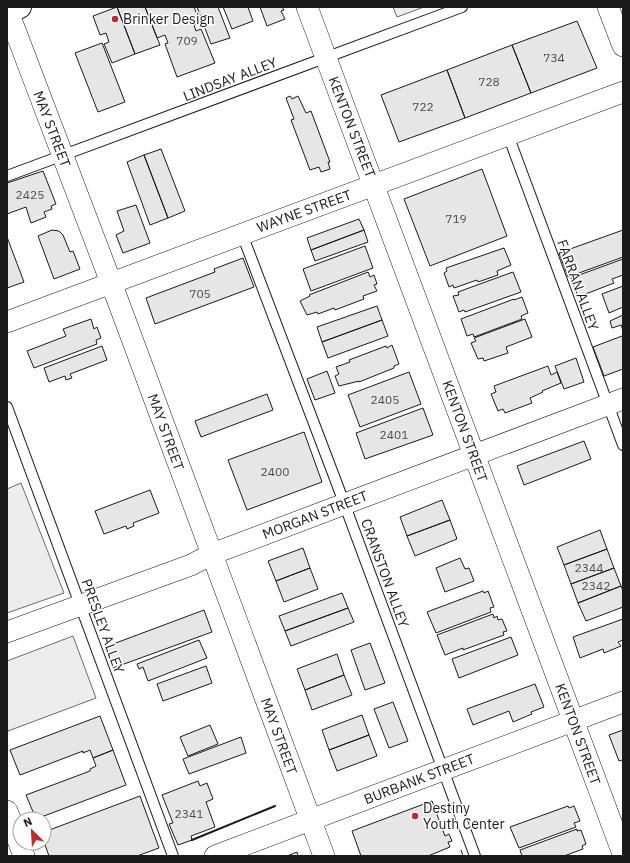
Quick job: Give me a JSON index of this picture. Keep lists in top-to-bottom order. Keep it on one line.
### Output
{"streets":{"street":["KENTON STREET","MAY STREET","WAYNE STREET","MORGAN STREET","BURBANK STREET"],"lane":["LINDSAY ALLEY","FARRAN ALLEY","CRANSTON ALLEY","PRESLEY ALLEY"]},"crossings":[["LINDSAY ALLEY","KENTON STREET"],["LINDSAY ALLEY","MAY STREET"],["KENTON STREET","WAYNE STREET"],["KENTON STREET","MORGAN STREET"],["KENTON STREET","BURBANK STREET"],["MAY STREET","WAYNE STREET"],["MAY STREET","MORGAN STREET"],["MAY STREET","BURBANK STREET"],["WAYNE STREET","FARRAN ALLEY"],["WAYNE STREET","CRANSTON ALLEY"],["FARRAN ALLEY","MORGAN STREET"],["MORGAN STREET","CRANSTON ALLEY"],["MORGAN STREET","PRESLEY ALLEY"],["CRANSTON ALLEY","BURBANK STREET"]],"places":["Brinker Design","Destiny Youth Center"],"house_numbers":["709","734","728","722","2425","719","705","2405","2401","2400","2344","2342","2341"],"north":"top left"}
